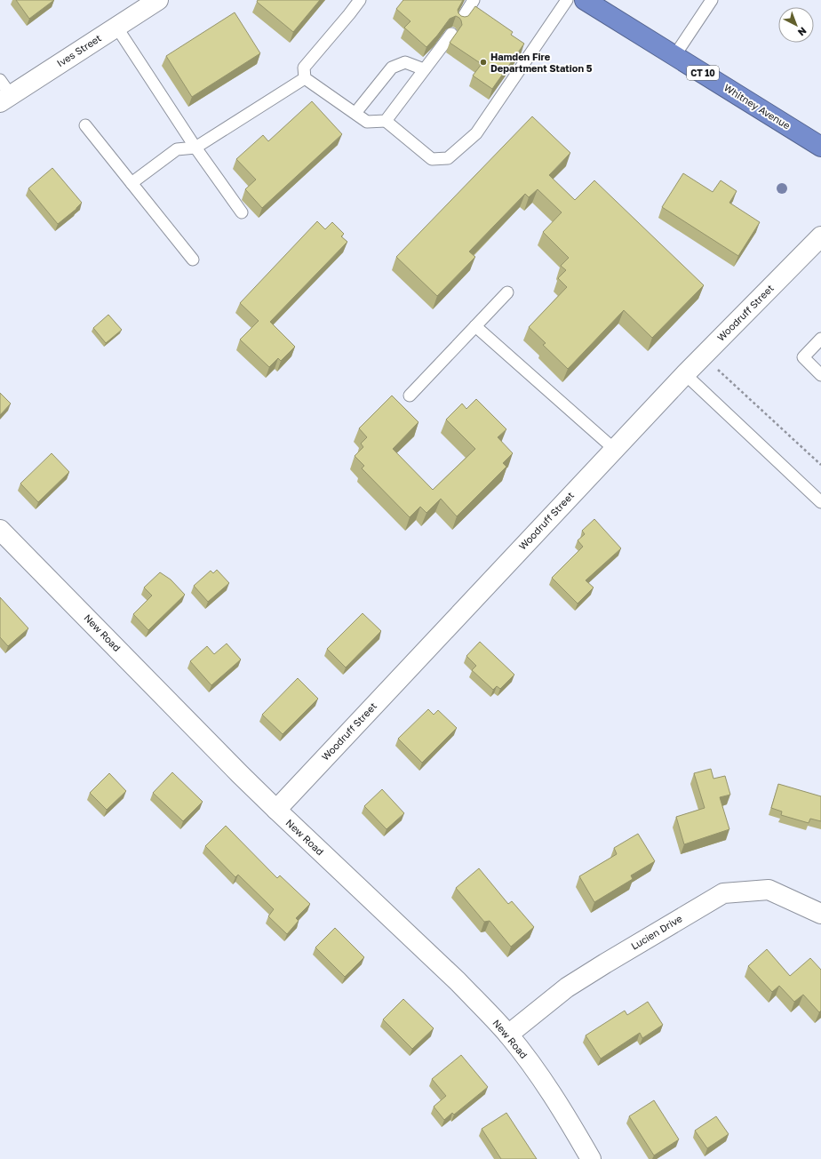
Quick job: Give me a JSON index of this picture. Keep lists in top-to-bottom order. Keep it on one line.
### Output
{"streets":{"highway":["CT 10","Whitney Avenue"],"street":["Ives Street","Woodruff Street","New Road","Lucien Drive"]},"crossings":[["Woodruff Street","New Road"],["New Road","Lucien Drive"]],"places":["Hamden Fire Department Station 5"],"north":"bottom right"}
